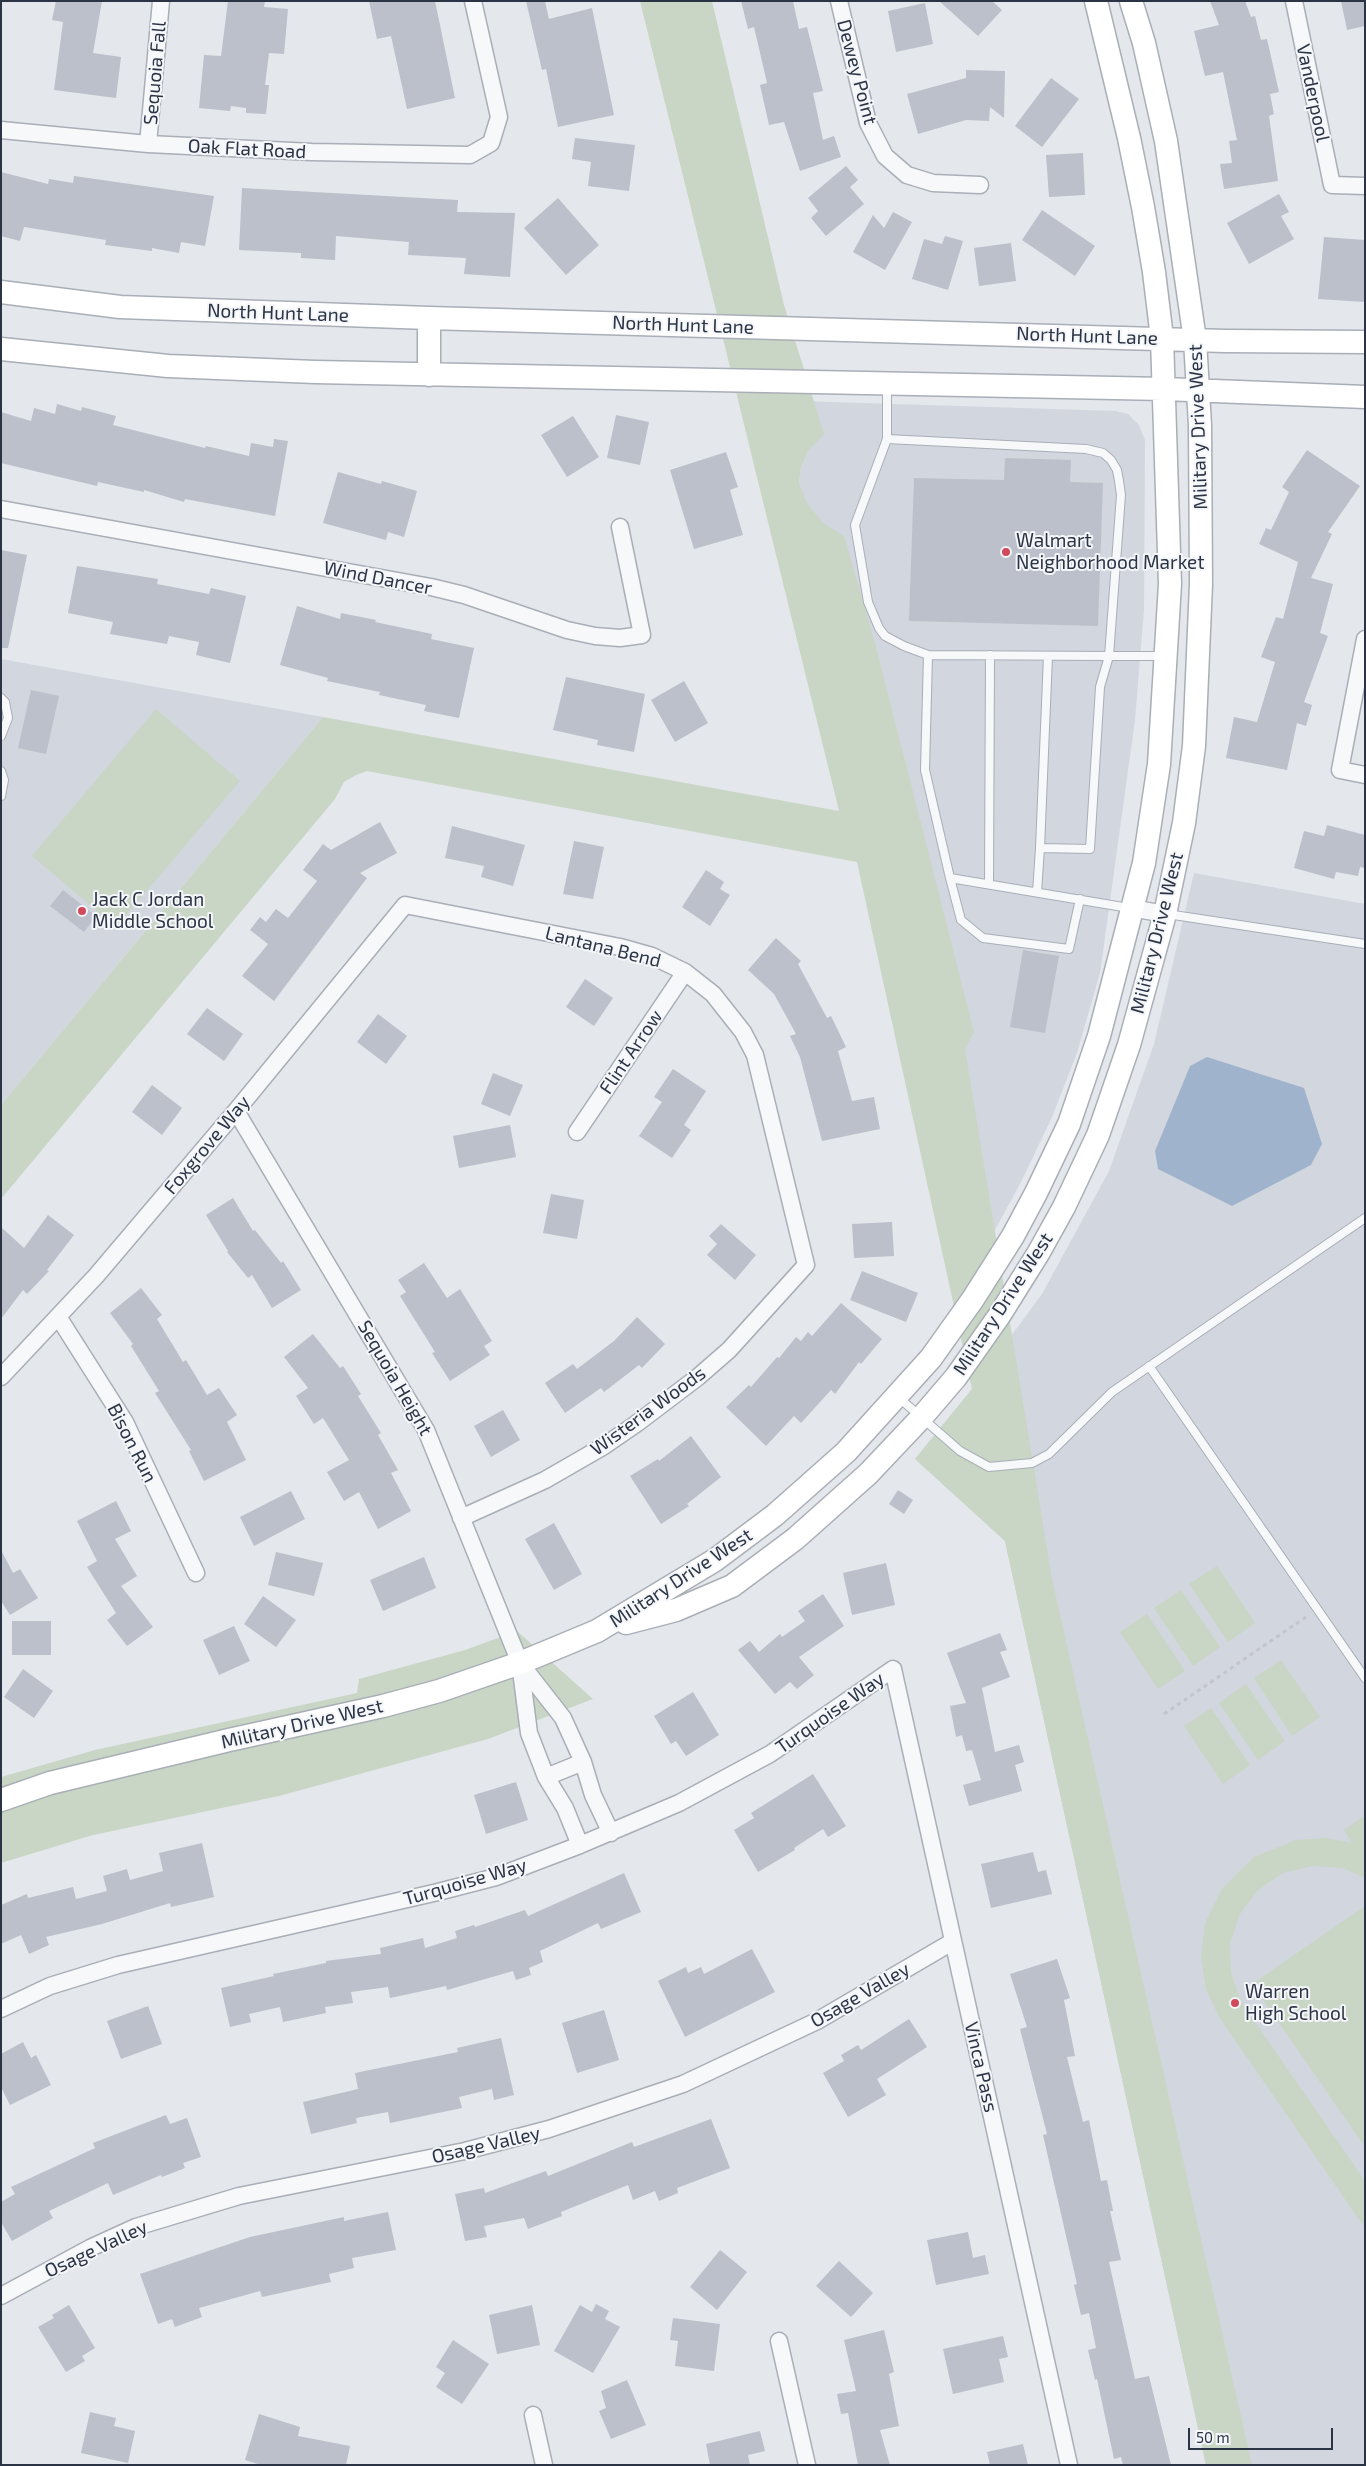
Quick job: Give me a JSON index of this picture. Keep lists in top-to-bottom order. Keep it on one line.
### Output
{"streets":{"main road":["North Hunt Lane","Military Drive West"],"street":["Dewey Point","Sequoia Fall","Vanderpool","Oak Flat Road","Wind Dancer","Lantana Bend","Flint Arrow","Foxgrove Way","Sequoia Height","Wisteria Woods","Bison Run","Turquoise Way","Osage Valley","Vinca Pass"]},"crossings":[["Sequoia Fall","Oak Flat Road"],["North Hunt Lane","Military Drive West"],["Military Drive West","Sequoia Height"],["Lantana Bend","Flint Arrow"],["Lantana Bend","Foxgrove Way"],["Lantana Bend","Wisteria Woods"],["Foxgrove Way","Sequoia Height"],["Foxgrove Way","Bison Run"],["Sequoia Height","Wisteria Woods"],["Sequoia Height","Turquoise Way"],["Turquoise Way","Vinca Pass"],["Osage Valley","Vinca Pass"]],"places":["Walmart Neighborhood Market","Jack C Jordan Middle School","Warren High School"],"scale_bar":"50 m"}
